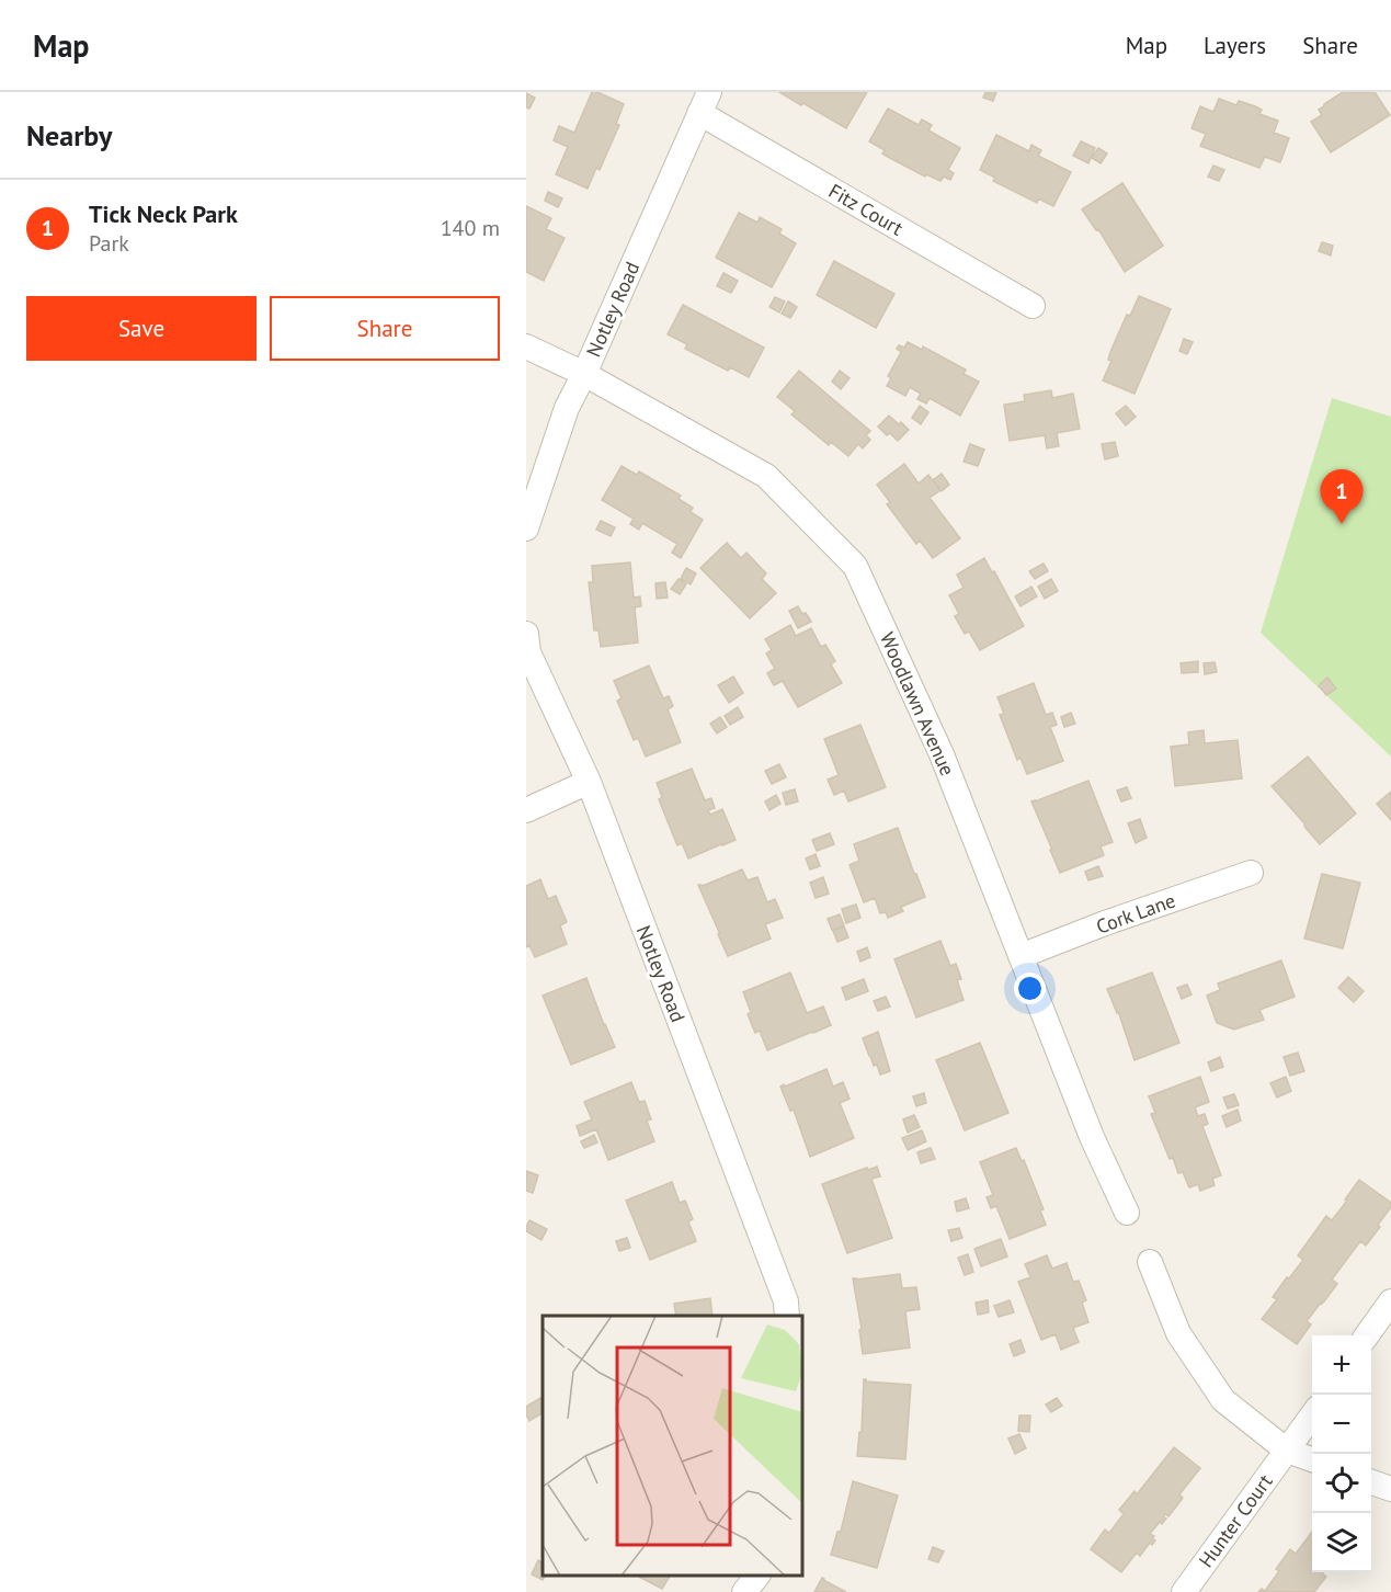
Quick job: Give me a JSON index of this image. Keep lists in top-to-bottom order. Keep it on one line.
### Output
{"streets":{"street":["Fitz Court","Notley Road","Woodlawn Avenue","Cork Lane","Hunter Court"]},"crossings":[["Fitz Court","Notley Road"],["Notley Road","Woodlawn Avenue"],["Woodlawn Avenue","Cork Lane"]],"page":{"header":"Map","nav":["Map","Layers","Share"],"heading":"Nearby","list":[{"mark":"1","name":"Tick Neck Park","note":"Park","value":"140 m"}],"buttons":["Save","Share"],"pins":"1","map_buttons":["+","−"]}}
